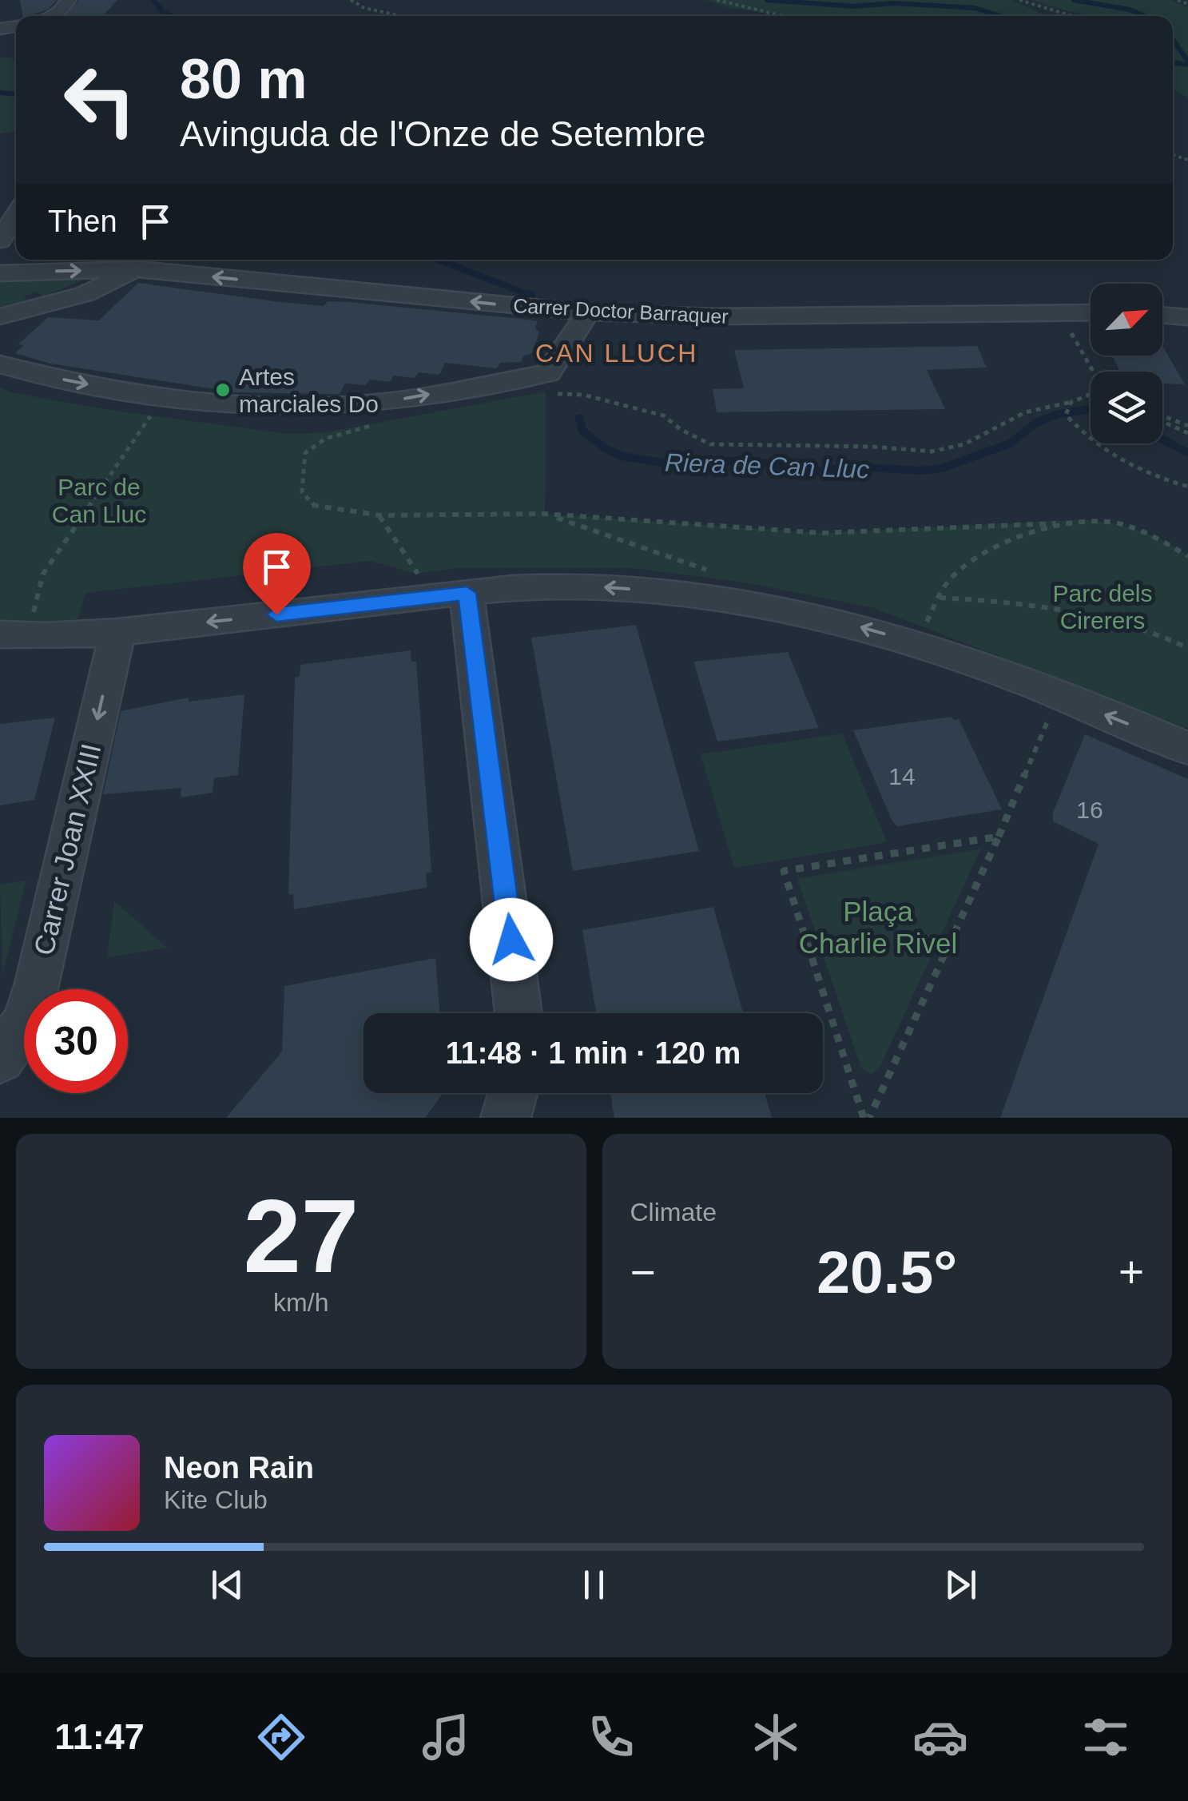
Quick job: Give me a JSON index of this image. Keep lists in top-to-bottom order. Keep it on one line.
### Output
{"streets":{"street":["Carrer Doctor Barraquer","Carrer Joan XXIII"]},"one_way":["Carrer Joan XXIII"],"districts":["CAN LLUCH"],"water":["Riera de Can Lluc"],"parks":["Parc de Can Lluc","Parc dels Cirerers","Plaça Charlie Rivel"],"places":["Artes marciales Do"],"house_numbers":["14","16"],"north":"top right","page":{"turn":["80 m","Avinguda de l'Onze de Setembre"],"then":"Then","limit":"30","trip":"11:48 · 1 min · 120 m","tile":[["27","km/h"],"Climate"],"heat":["−","20.5°","+"],"song":["Neon Rain","Kite Club"],"tabs":"11:47"}}
